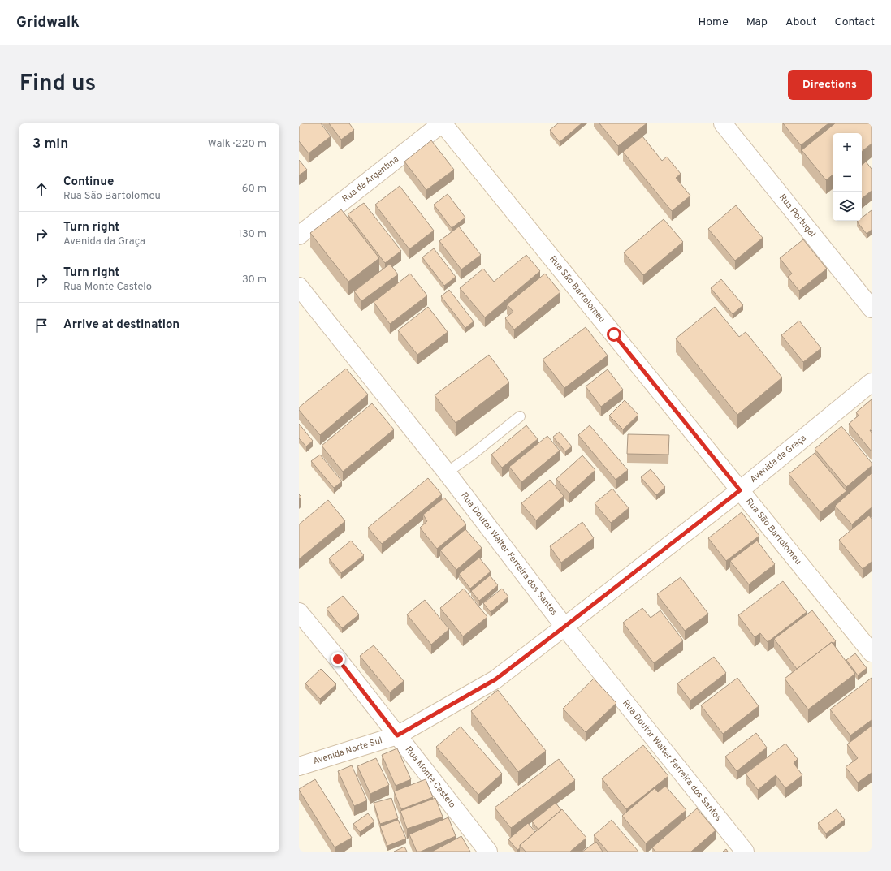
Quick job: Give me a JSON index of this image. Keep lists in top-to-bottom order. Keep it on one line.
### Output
{"streets":{"street":["Rua da Argentina","Rua Portugal","Rua São Bartolomeu","Avenida da Graça","Rua Doutor Walter Ferreira dos Santos","Avenida Norte Sul","Rua Monte Castelo"]},"crossings":[["Rua da Argentina","Rua São Bartolomeu"],["Rua São Bartolomeu","Avenida da Graça"],["Avenida da Graça","Rua Doutor Walter Ferreira dos Santos"],["Avenida da Graça","Avenida Norte Sul"],["Avenida da Graça","Rua Monte Castelo"],["Avenida Norte Sul","Rua Monte Castelo"]],"page":{"header":"Gridwalk","nav":["Home","Map","About","Contact"],"title":"Find us","buttons":"Directions","heading":["3 min","Walk · 220 m"],"map_buttons":["+","−"],"list":[["Continue","Rua São Bartolomeu","60 m"],["Turn right","Avenida da Graça","130 m"],["Turn right","Rua Monte Castelo","30 m"],"Arrive at destination"]}}
